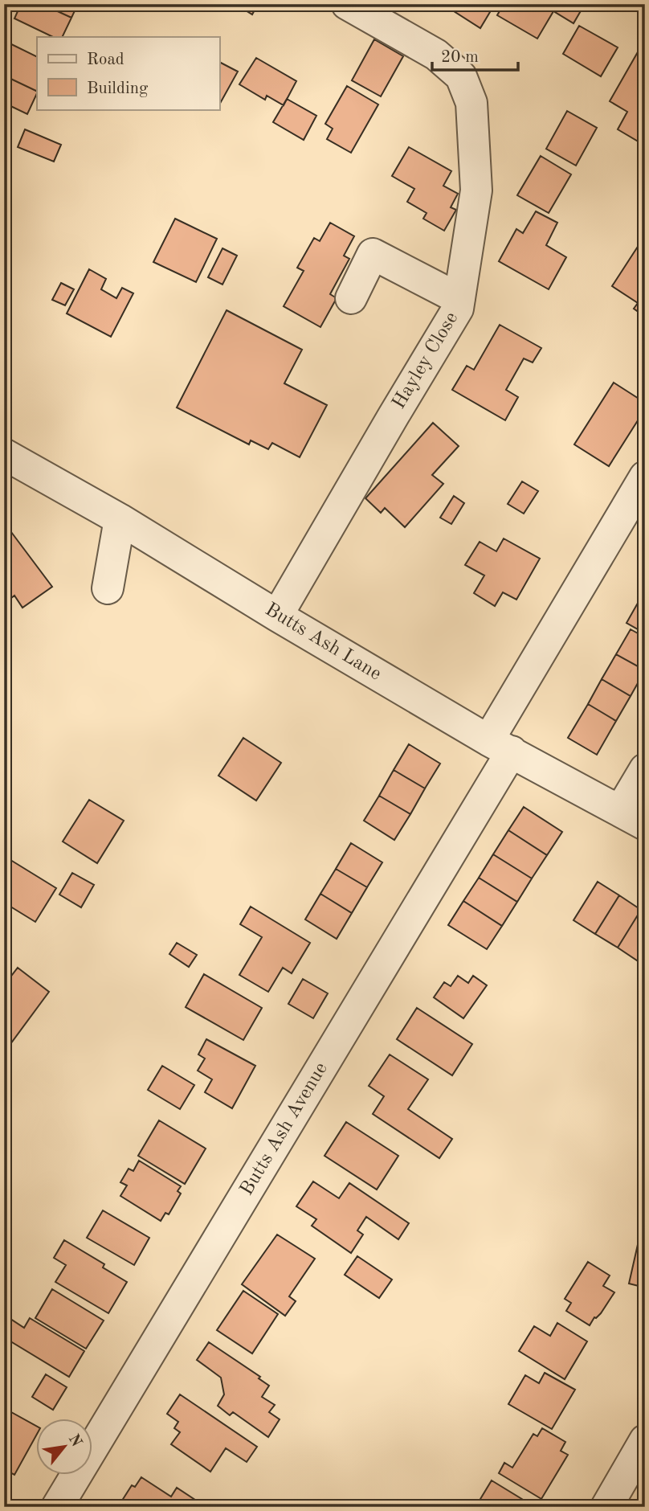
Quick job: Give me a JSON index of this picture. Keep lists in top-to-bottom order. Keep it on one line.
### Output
{"streets":{"street":["Hayley Close","Butts Ash Lane","Butts Ash Avenue"]},"crossings":[["Hayley Close","Butts Ash Lane"],["Butts Ash Lane","Butts Ash Avenue"]],"legend":["Road","Building"],"scale_bar":"20 m","north":"top right"}
